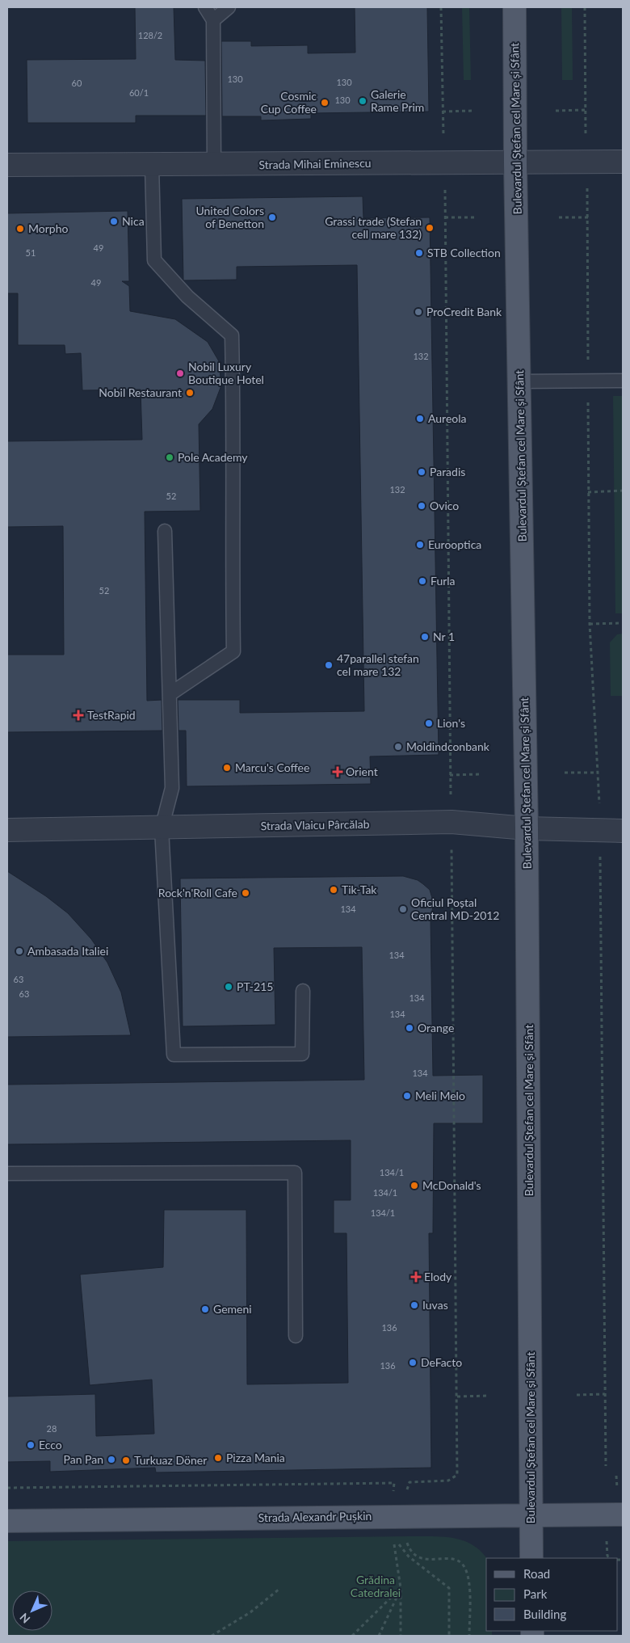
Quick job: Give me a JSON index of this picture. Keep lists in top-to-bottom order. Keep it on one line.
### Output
{"streets":{"main road":["Bulevardul Ștefan cel Mare și Sfânt","Strada Alexandr Pușkin"],"street":["Strada Mihai Eminescu","Strada Vlaicu Pârcălab"]},"crossings":[["Bulevardul Ștefan cel Mare și Sfânt","Strada Mihai Eminescu"],["Bulevardul Ștefan cel Mare și Sfânt","Strada Vlaicu Pârcălab"],["Bulevardul Ștefan cel Mare și Sfânt","Strada Alexandr Pușkin"]],"parks":["Grădina Catedralei"],"places":{"other":["Galerie Rame Prim","Cosmic Cup Coffee","United Colors of Benetton","Nica","Grassi trade (Stefan cell mare 132)","Morpho","STB Collection","ProCredit Bank","Nobil Luxury Boutique Hotel","Nobil Restaurant","Aureola","Pole Academy","Paradis","Ovico","Eurooptica","Furla","Nr 1","47parallel stefan cel mare 132","Lion's","Moldindconbank","Marcu's Coffee","Tik-Tak","Rock'n'Roll Cafe","Oficiul Poștal Central MD-2012","Ambasada Italiei","PT-215","Orange","Meli Melo","McDonald's","Iuvas","Gemeni","DeFacto","Ecco","Pizza Mania","Pan Pan","Turkuaz Döner"],"health":["TestRapid","Orient","Elody"]},"house_numbers":["128/2","130","130","60","60/1","130","49","51","49","132","132","52","52","134","134","63","63","134","134","134","134/1","134/1","134/1","136","136","28"],"legend":["Road","Park","Building"],"north":"bottom left"}
